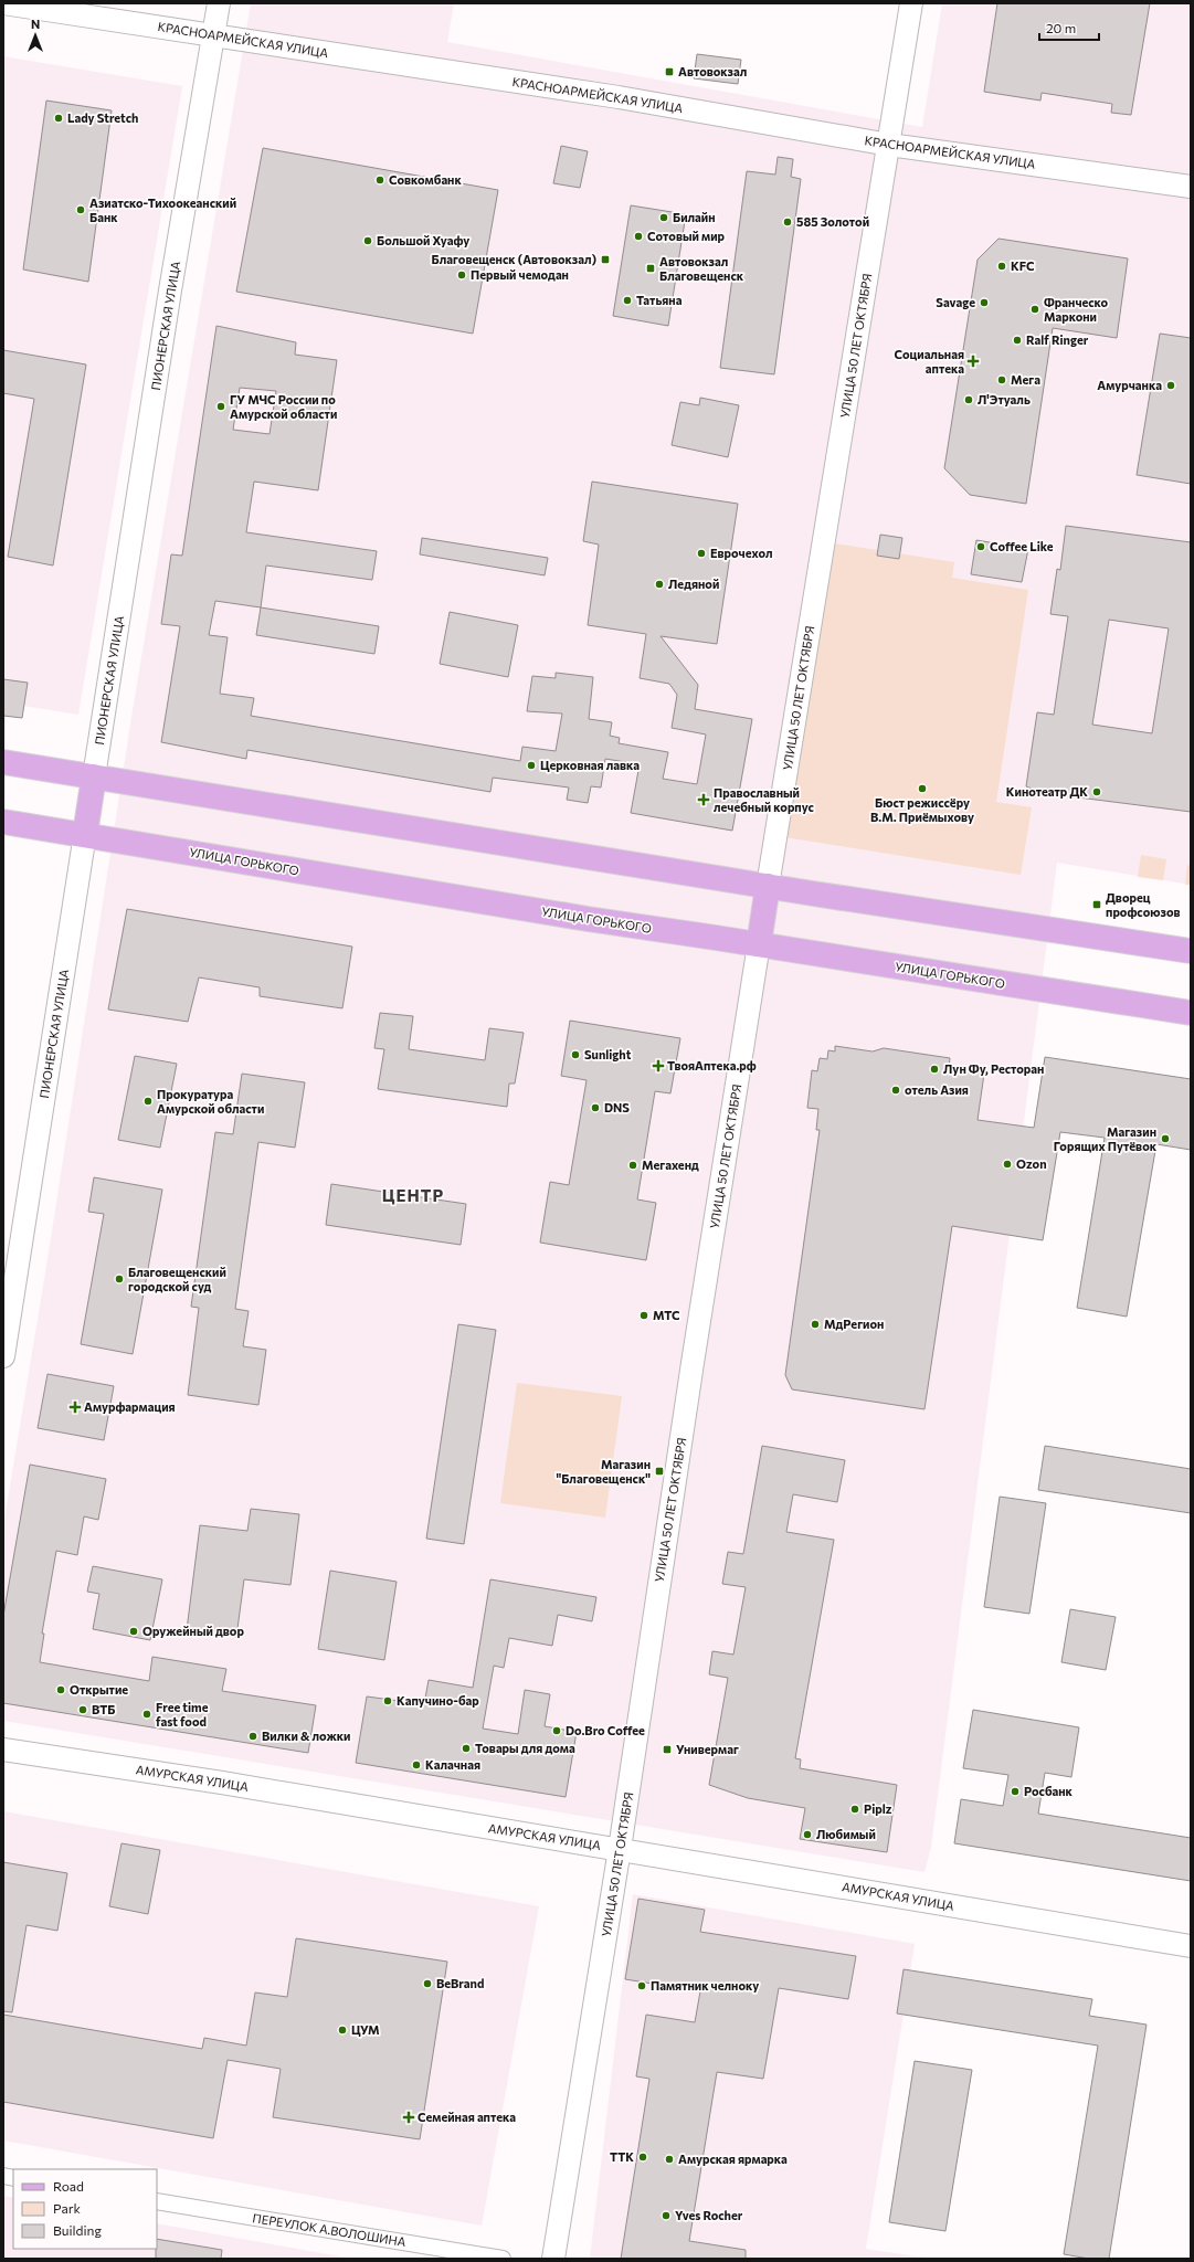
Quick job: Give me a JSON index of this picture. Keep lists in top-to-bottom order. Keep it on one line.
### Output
{"streets":{"main road":["ПИОНЕРСКАЯ УЛИЦА","УЛИЦА 50 ЛЕТ ОКТЯБРЯ","УЛИЦА ГОРЬКОГО"],"street":["КРАСНОАРМЕЙСКАЯ УЛИЦА","АМУРСКАЯ УЛИЦА","ПЕРЕУЛОК А.ВОЛОШИНА"]},"crossings":[["КРАСНОАРМЕЙСКАЯ УЛИЦА","ПИОНЕРСКАЯ УЛИЦА"],["КРАСНОАРМЕЙСКАЯ УЛИЦА","УЛИЦА 50 ЛЕТ ОКТЯБРЯ"],["ПИОНЕРСКАЯ УЛИЦА","УЛИЦА ГОРЬКОГО"],["УЛИЦА 50 ЛЕТ ОКТЯБРЯ","УЛИЦА ГОРЬКОГО"],["УЛИЦА 50 ЛЕТ ОКТЯБРЯ","АМУРСКАЯ УЛИЦА"]],"districts":["ЦЕНТР"],"places":{"transit":["Автовокзал","Благовещенск (Автовокзал)","Автовокзал Благовещенск","Дворец профсоюзов","Магазин \"Благовещенск\"","Универмаг"],"other":["Lady Stretch","Совкомбанк","Азиатско-Тихоокеанский Банк","Билайн","585 Золотой","Сотовый мир","Большой Хуафу","KFC","Первый чемодан","Татьяна","Savage","Франческо Маркони","Ralf Ringer","Мега","Амурчанка","Л'Этуаль","ГУ МЧС России по Амурской области","Coffee Like","Еврочехол","Ледяной","Церковная лавка","Бюст режиссёру В.М. Приёмыхову","Кинотеатр ДК","Sunlight","Лун Фу, Ресторан","отель Азия","Прокуратура Амурской области","DNS","Магазин Горящих Путёвок","Ozon","Мегахенд","Благовещенский городской суд","МТС","МдРегион","Оружейный двор","Открытие","Капучино-бар","ВТБ","Free time fast food","Do.Bro Coffee","Вилки & ложки","Товары для дома","Калачная","Росбанк","Piplz","Любимый","BeBrand","Памятник челноку","ЦУМ","ТТК","Амурская ярмарка","Yves Rocher"],"health":["Социальная аптека","Православный лечебный корпус","ТвояАптека.рф","Амурфармация","Семейная аптека"]},"legend":["Road","Park","Building"],"scale_bar":"20 m","north":"top"}
